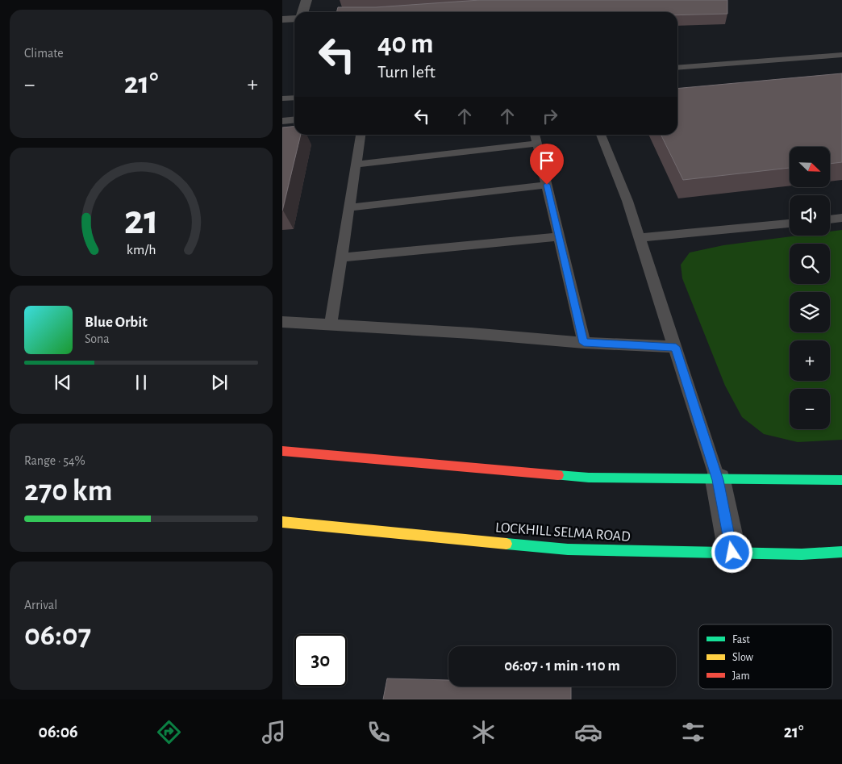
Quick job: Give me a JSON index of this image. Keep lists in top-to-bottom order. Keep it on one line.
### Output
{"streets":{"main road":["LOCKHILL SELMA ROAD"]},"legend":["Fast","Slow","Jam"],"north":"bottom right","page":{"tile":["Climate",["Range · 54%","270 km"],["Arrival","06:07"]],"turn":["40 m","Turn left"],"heat":["−","21°","+"],"map_buttons":["+","−"],"song":["Blue Orbit","Sona"],"limit":"30","trip":"06:07 · 1 min · 110 m","tabs":["06:06","21°"],"gauge":["21","km/h"]}}
